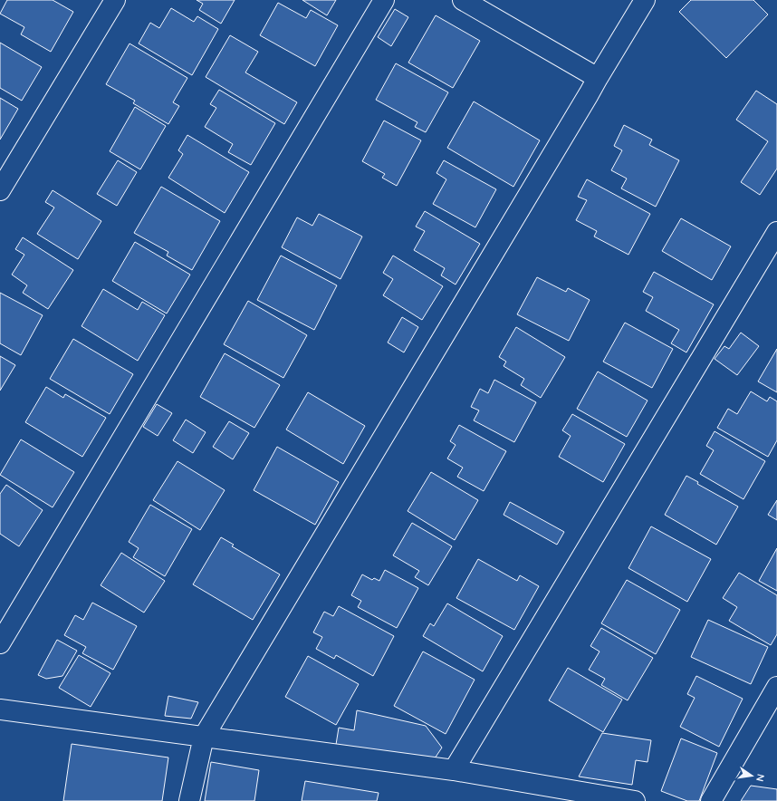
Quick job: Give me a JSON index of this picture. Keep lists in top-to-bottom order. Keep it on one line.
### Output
{"north":"right"}
